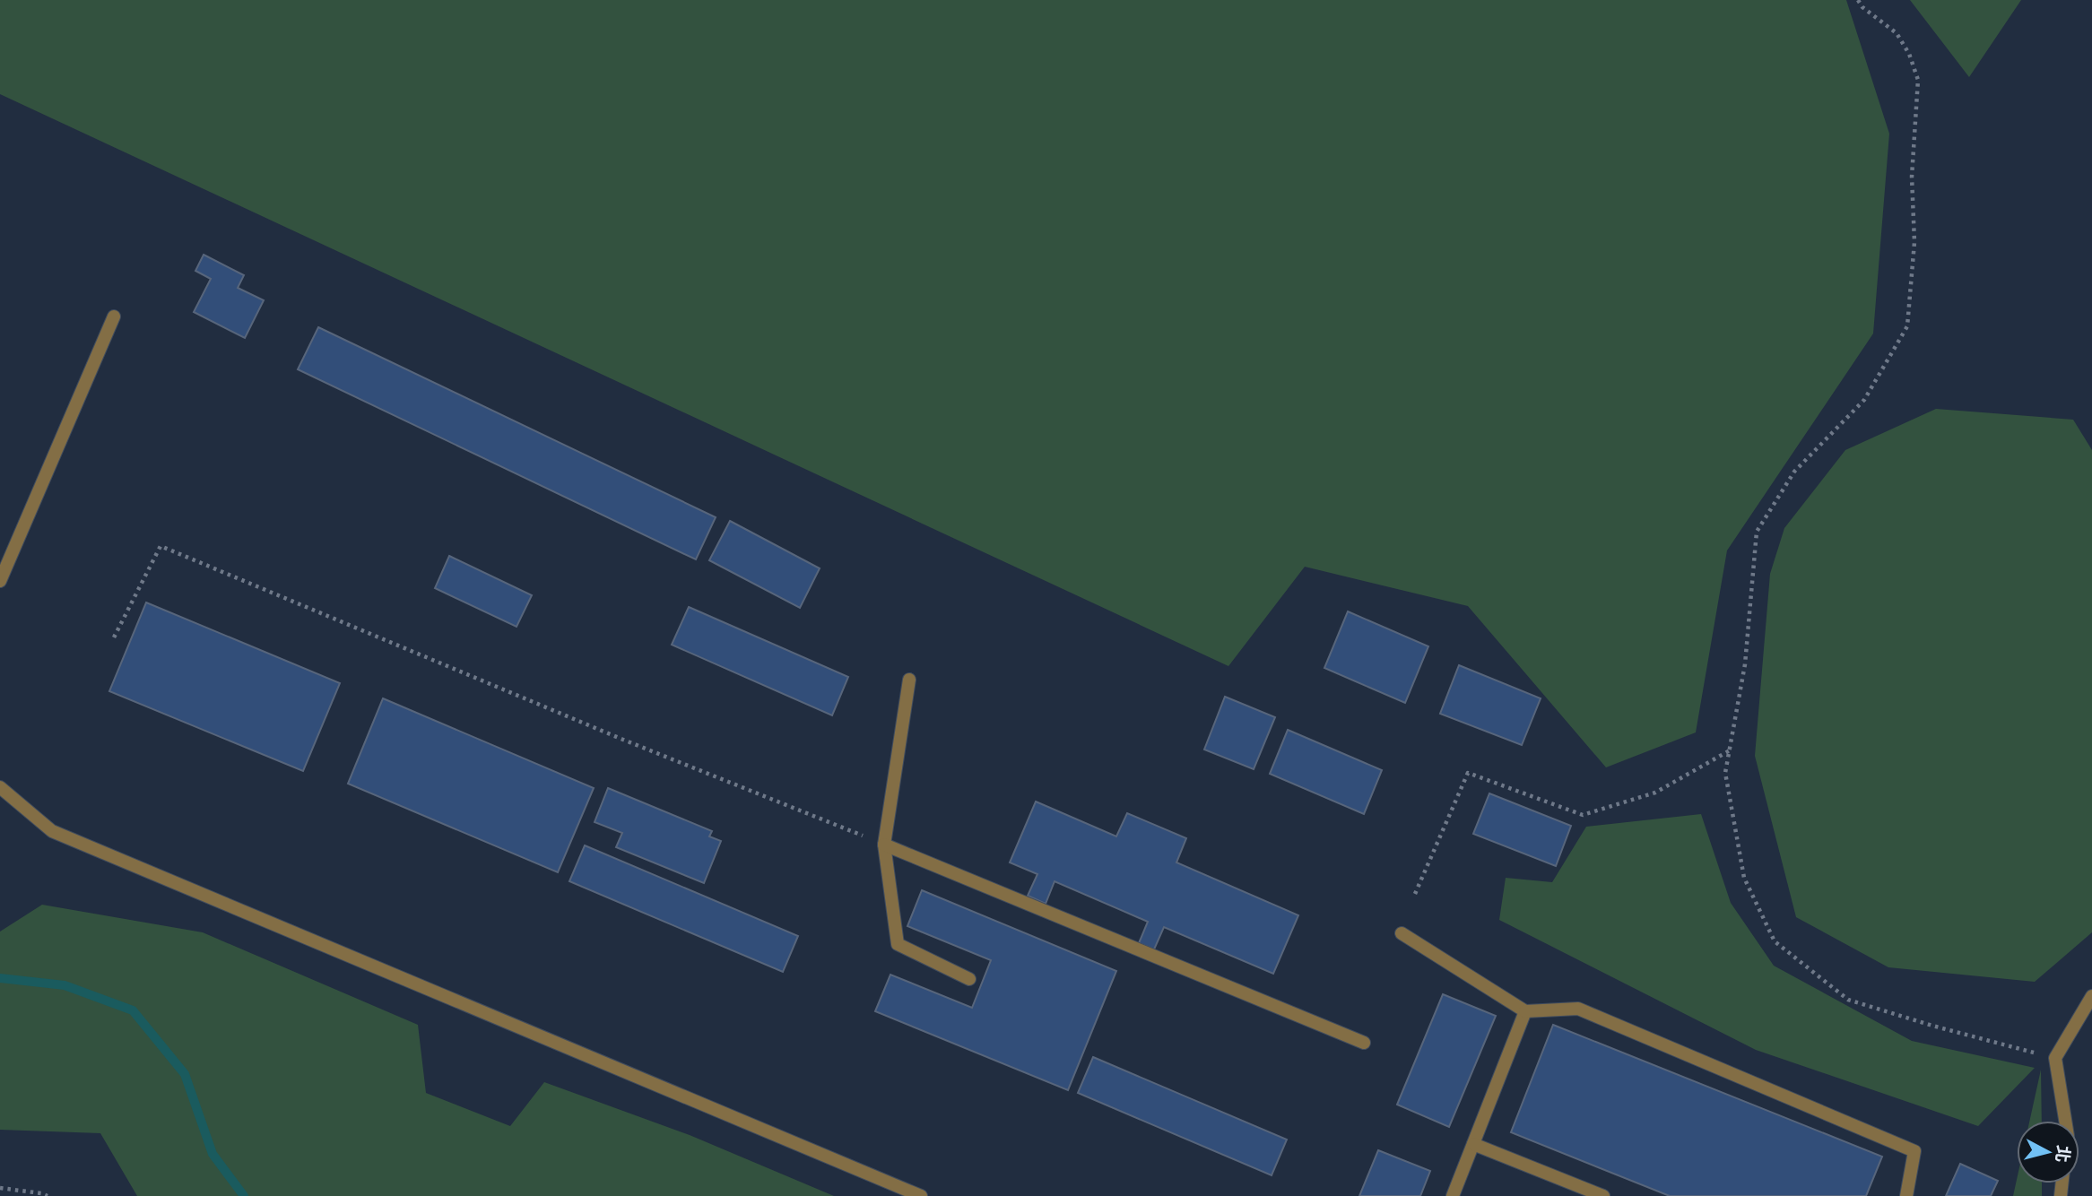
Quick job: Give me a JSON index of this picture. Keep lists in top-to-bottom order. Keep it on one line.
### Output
{"north":"right"}
